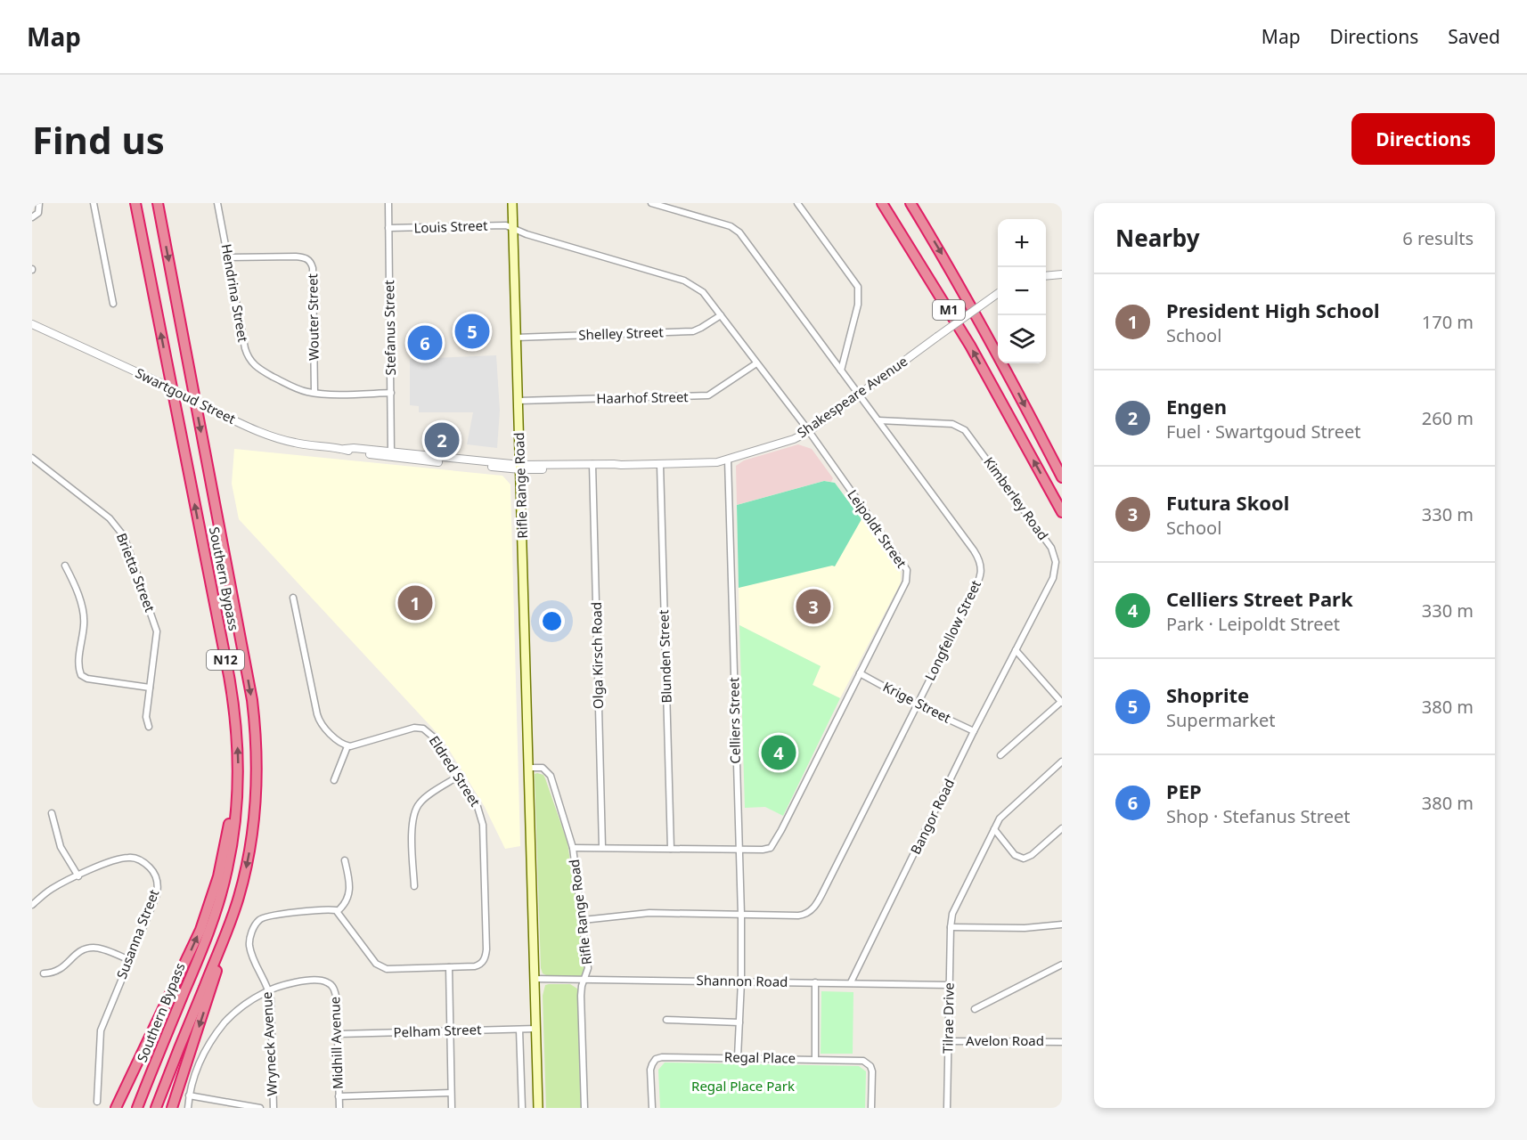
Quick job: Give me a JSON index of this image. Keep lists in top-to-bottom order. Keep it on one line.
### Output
{"streets":{"highway":["M1","Southern Bypass","N12"],"main road":["Rifle Range Road"],"street":["Louis Street","Hendrina Street","Wouter Street","Stefanus Street","Shelley Street","Swartgoud Street","Shakespeare Avenue","Haarhof Street","Kimberley Road","Leipoldt Street","Brietta Street","Longfellow Street","Olga Kirsch Road","Blunden Street","Krige Street","Celliers Street","Eldred Street","Bangor Road","Susanna Street","Shannon Road","Tilrae Drive","Pelham Street","Avelon Road","Midhill Avenue","Wryneck Avenue","Regal Place"]},"crossings":[["Louis Street","Stefanus Street"],["Louis Street","Rifle Range Road"],["Louis Street","Leipoldt Street"],["Hendrina Street","Wouter Street"],["Hendrina Street","Stefanus Street"],["Stefanus Street","Swartgoud Street"],["Shelley Street","Rifle Range Road"],["Shelley Street","Leipoldt Street"],["Swartgoud Street","Shakespeare Avenue"],["Swartgoud Street","Rifle Range Road"],["Shakespeare Avenue","Rifle Range Road"],["Shakespeare Avenue","Leipoldt Street"],["Shakespeare Avenue","Longfellow Street"],["Shakespeare Avenue","Olga Kirsch Road"],["Shakespeare Avenue","Blunden Street"],["Shakespeare Avenue","Celliers Street"],["Haarhof Street","Rifle Range Road"],["Haarhof Street","Leipoldt Street"],["Rifle Range Road","Leipoldt Street"],["Rifle Range Road","Longfellow Street"],["Rifle Range Road","Shannon Road"],["Rifle Range Road","Pelham Street"],["Kimberley Road","Longfellow Street"],["Kimberley Road","Bangor Road"],["Leipoldt Street","Olga Kirsch Road"],["Leipoldt Street","Blunden Street"],["Leipoldt Street","Krige Street"],["Leipoldt Street","Celliers Street"],["Longfellow Street","Krige Street"],["Longfellow Street","Celliers Street"],["Krige Street","Bangor Road"],["Celliers Street","Shannon Road"],["Celliers Street","Regal Place"],["Bangor Road","Shannon Road"],["Shannon Road","Tilrae Drive"],["Tilrae Drive","Avelon Road"],["Pelham Street","Midhill Avenue"],["Midhill Avenue","Wryneck Avenue"]],"parks":["Regal Place Park"],"page":{"header":"Map","nav":["Map","Directions","Saved"],"buttons":"Directions","title":"Find us","heading":["Nearby","6 results"],"map_buttons":["+","−"],"list":[{"mark":"1","name":"President High School","note":"School","value":"170 m"},{"mark":"2","name":"Engen","note":"Fuel · Swartgoud Street","value":"260 m"},{"mark":"3","name":"Futura Skool","note":"School","value":"330 m"},{"mark":"4","name":"Celliers Street Park","note":"Park · Leipoldt Street","value":"330 m"},{"mark":"5","name":"Shoprite","note":"Supermarket","value":"380 m"},{"mark":"6","name":"PEP","note":"Shop · Stefanus Street","value":"380 m"}],"pins":["5","6","2","1","3","4"]}}
